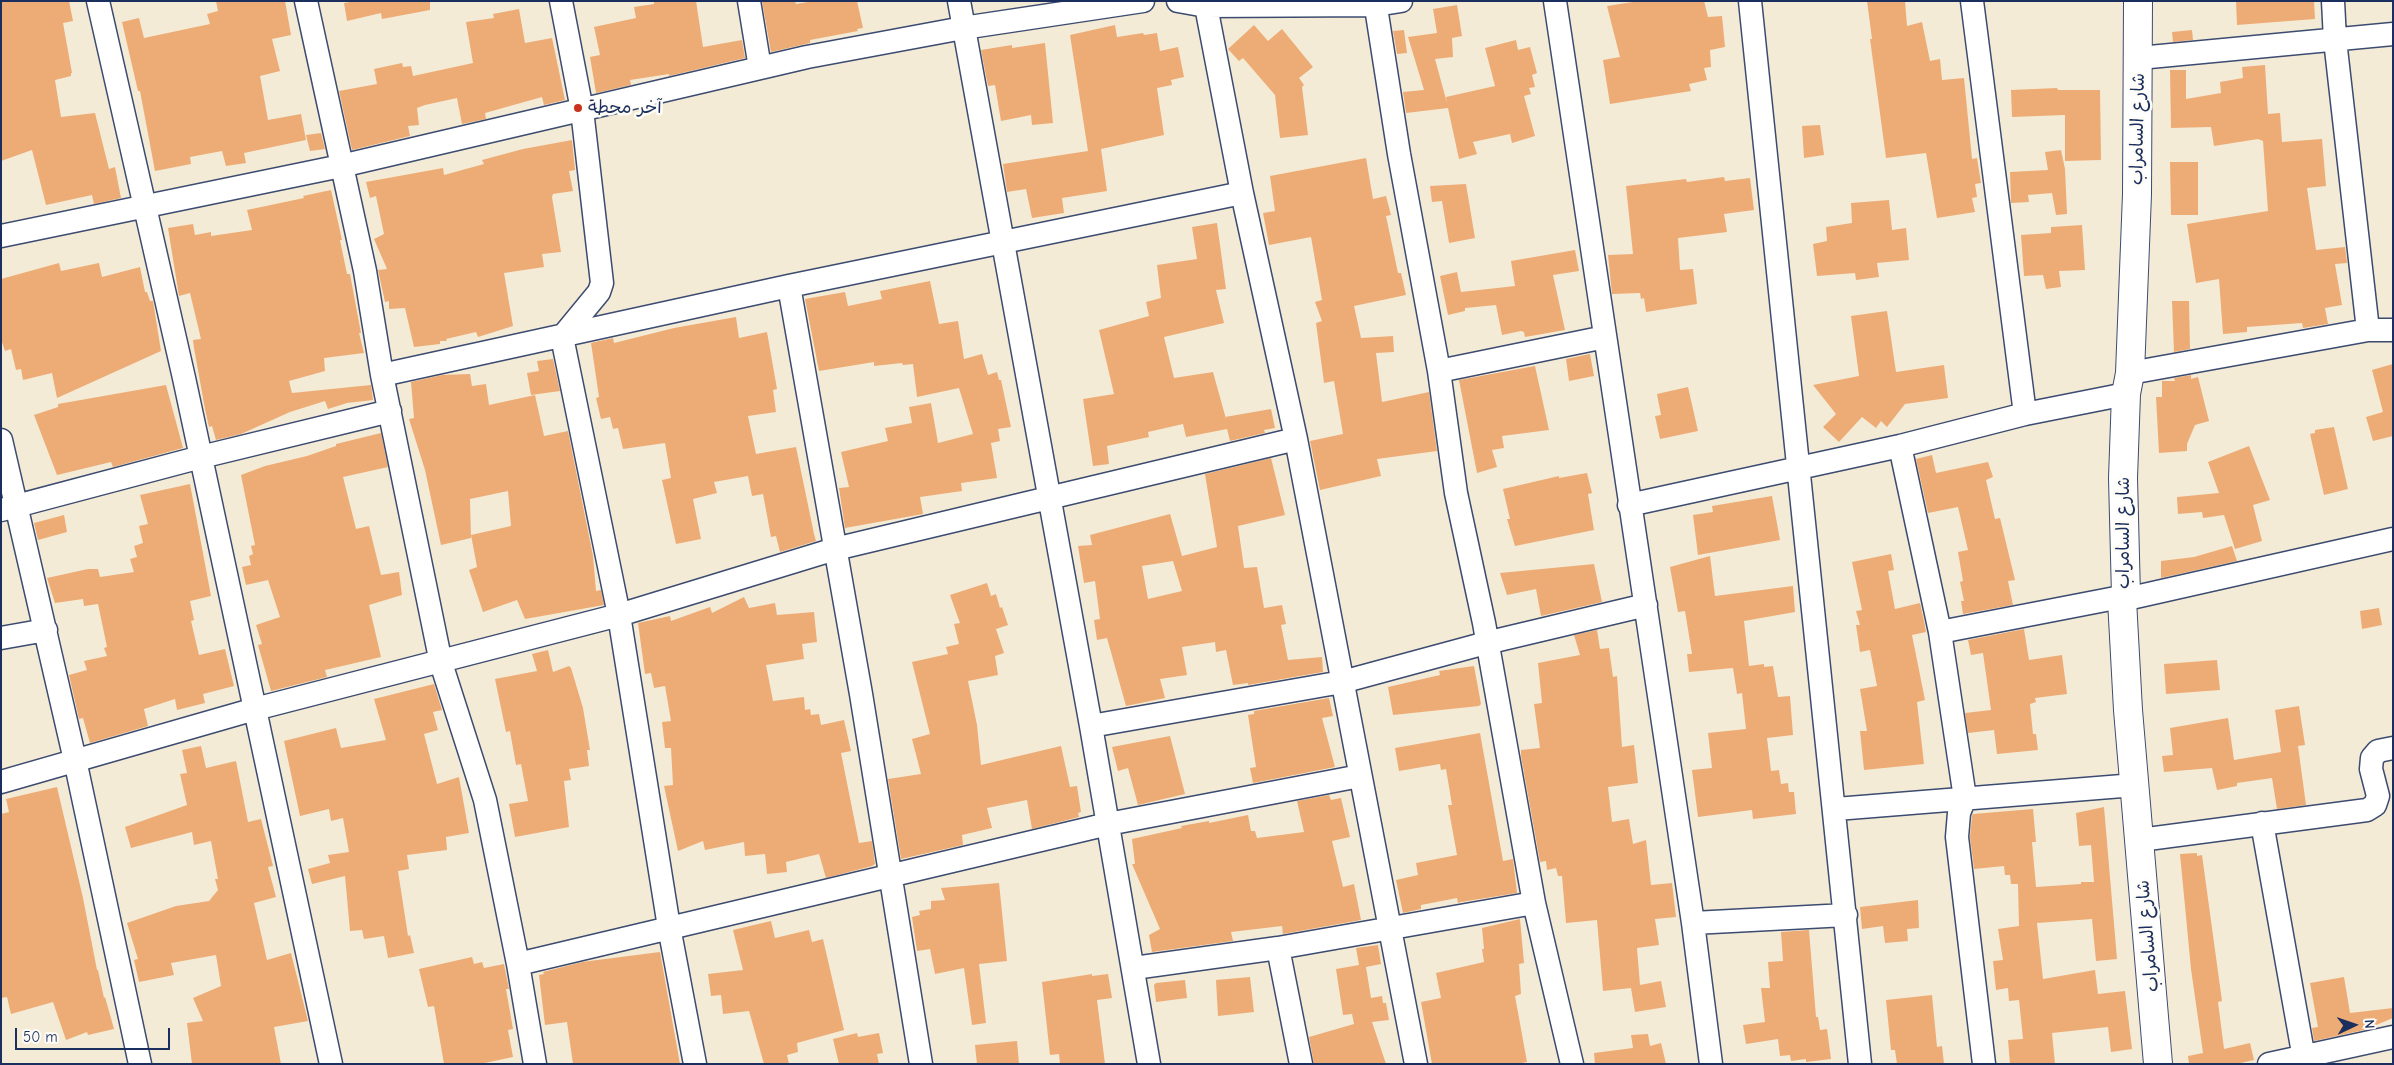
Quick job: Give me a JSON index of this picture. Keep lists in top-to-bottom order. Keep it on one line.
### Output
{"streets":{"street":["شارع السامراب"]},"places":["آخر محطة"],"scale_bar":"50 m","north":"right"}
